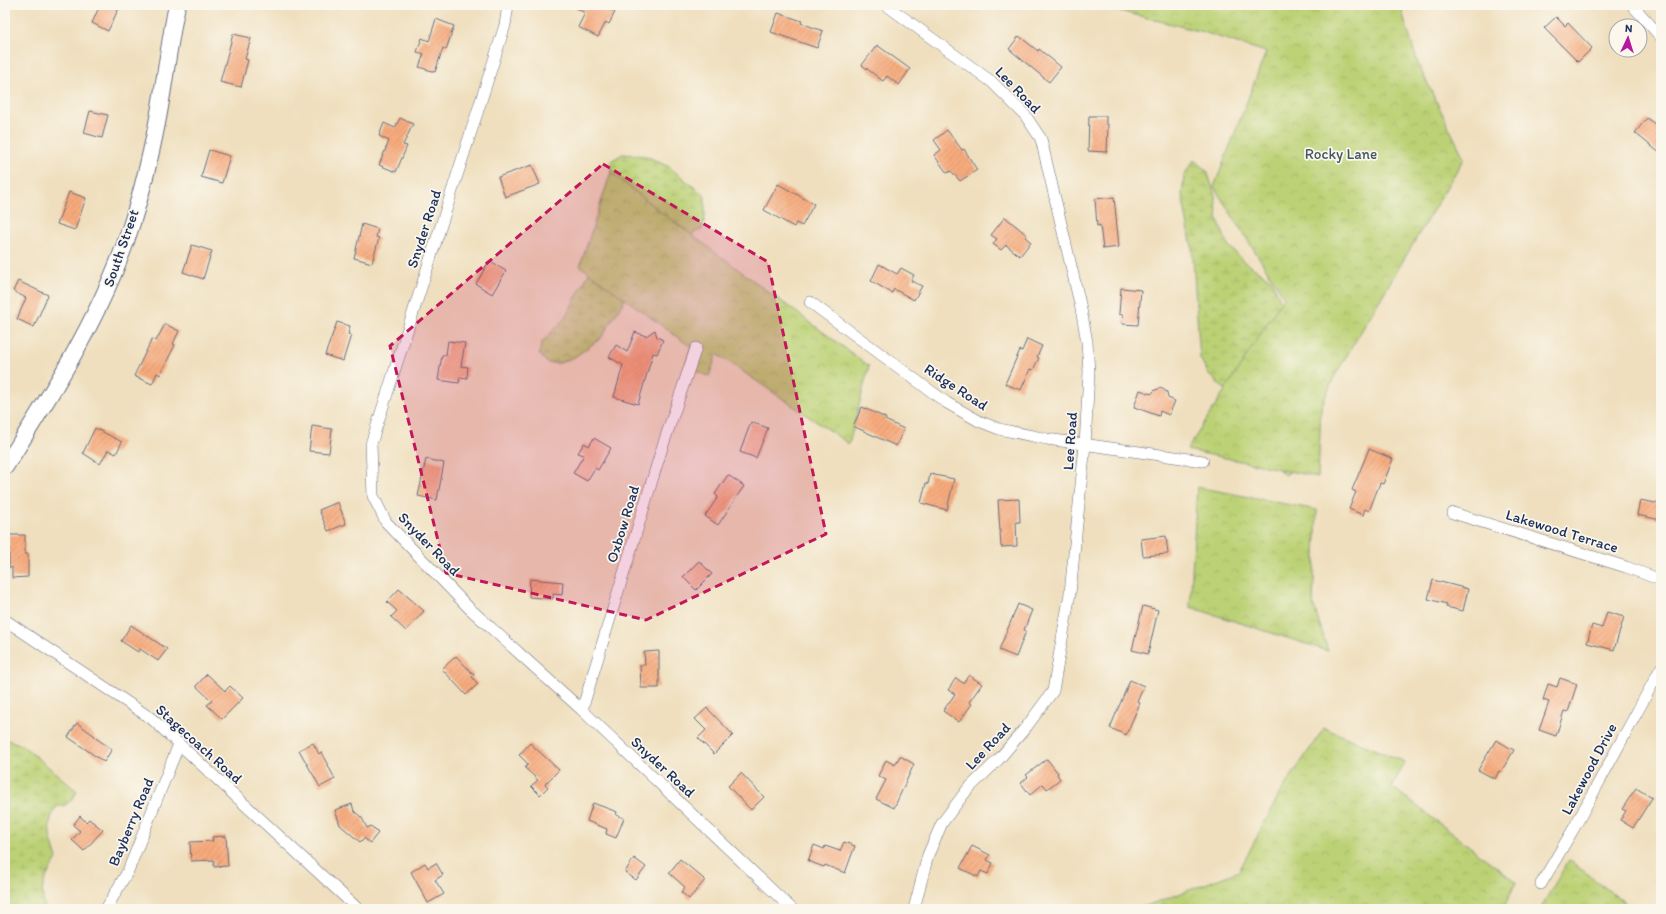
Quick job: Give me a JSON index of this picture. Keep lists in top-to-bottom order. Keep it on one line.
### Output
{"streets":{"main road":["South Street"],"street":["Lee Road","Snyder Road","Ridge Road","Oxbow Road","Lakewood Terrace","Stagecoach Road","Lakewood Drive","Bayberry Road"]},"crossings":[["Lee Road","Ridge Road"],["Snyder Road","Oxbow Road"],["Stagecoach Road","Bayberry Road"]],"parks":["Rocky Lane"],"north":"top"}
